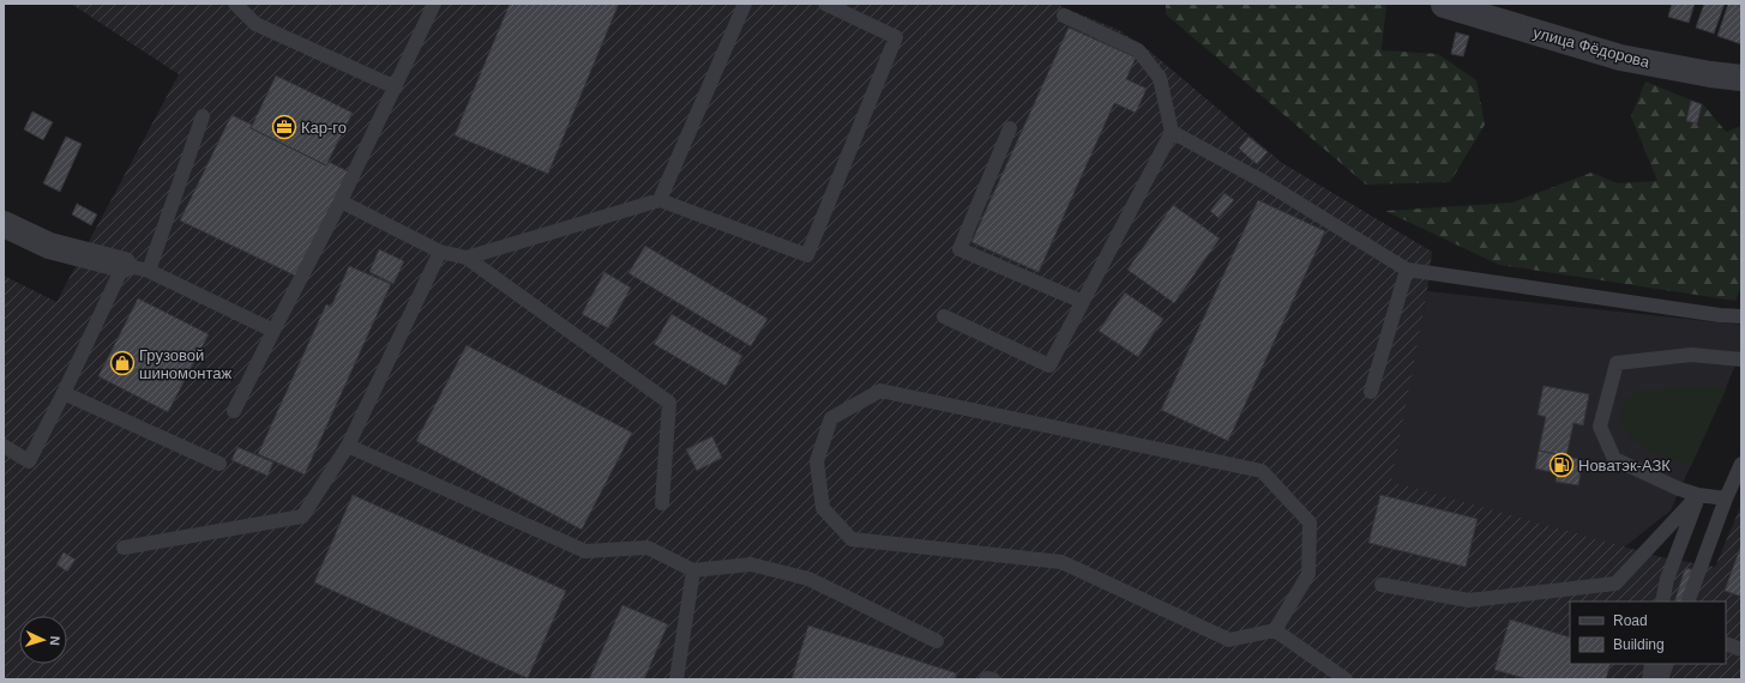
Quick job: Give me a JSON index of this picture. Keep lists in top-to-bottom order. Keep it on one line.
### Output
{"streets":{"street":["улица Фёдорова"]},"places":{"office":["Кар-го"],"shop":["Грузовой шиномонтаж"],"fuel station":["Новатэк-АЗК"]},"legend":["Road","Building"],"north":"right"}
